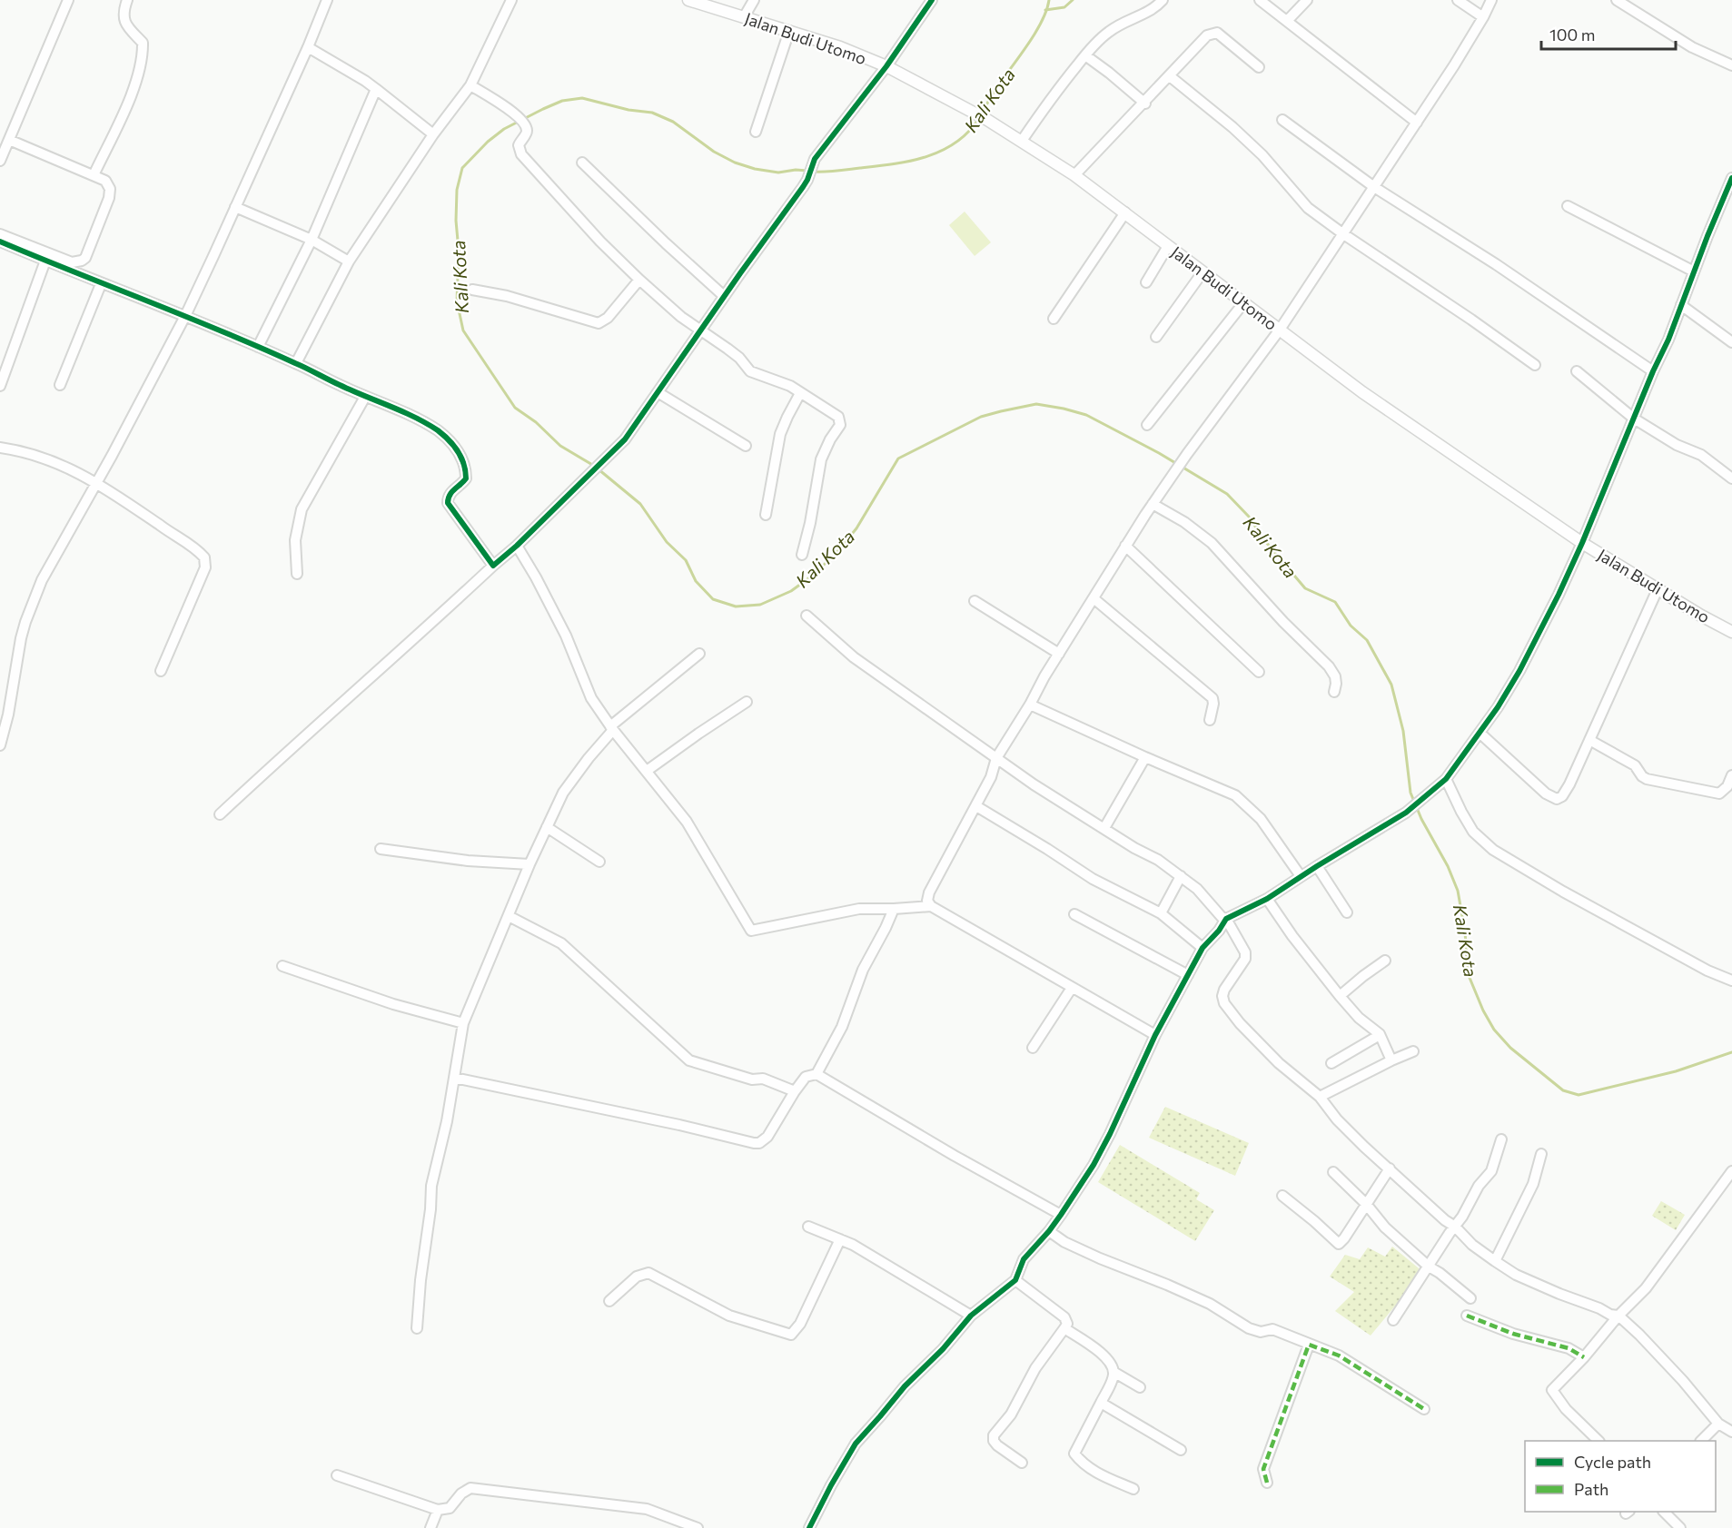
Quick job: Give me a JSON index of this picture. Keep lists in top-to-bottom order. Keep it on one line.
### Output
{"streets":{"street":["Jalan Budi Utomo"]},"water":["Kali Kota"],"legend":["Cycle path","Path"],"scale_bar":"100 m"}
